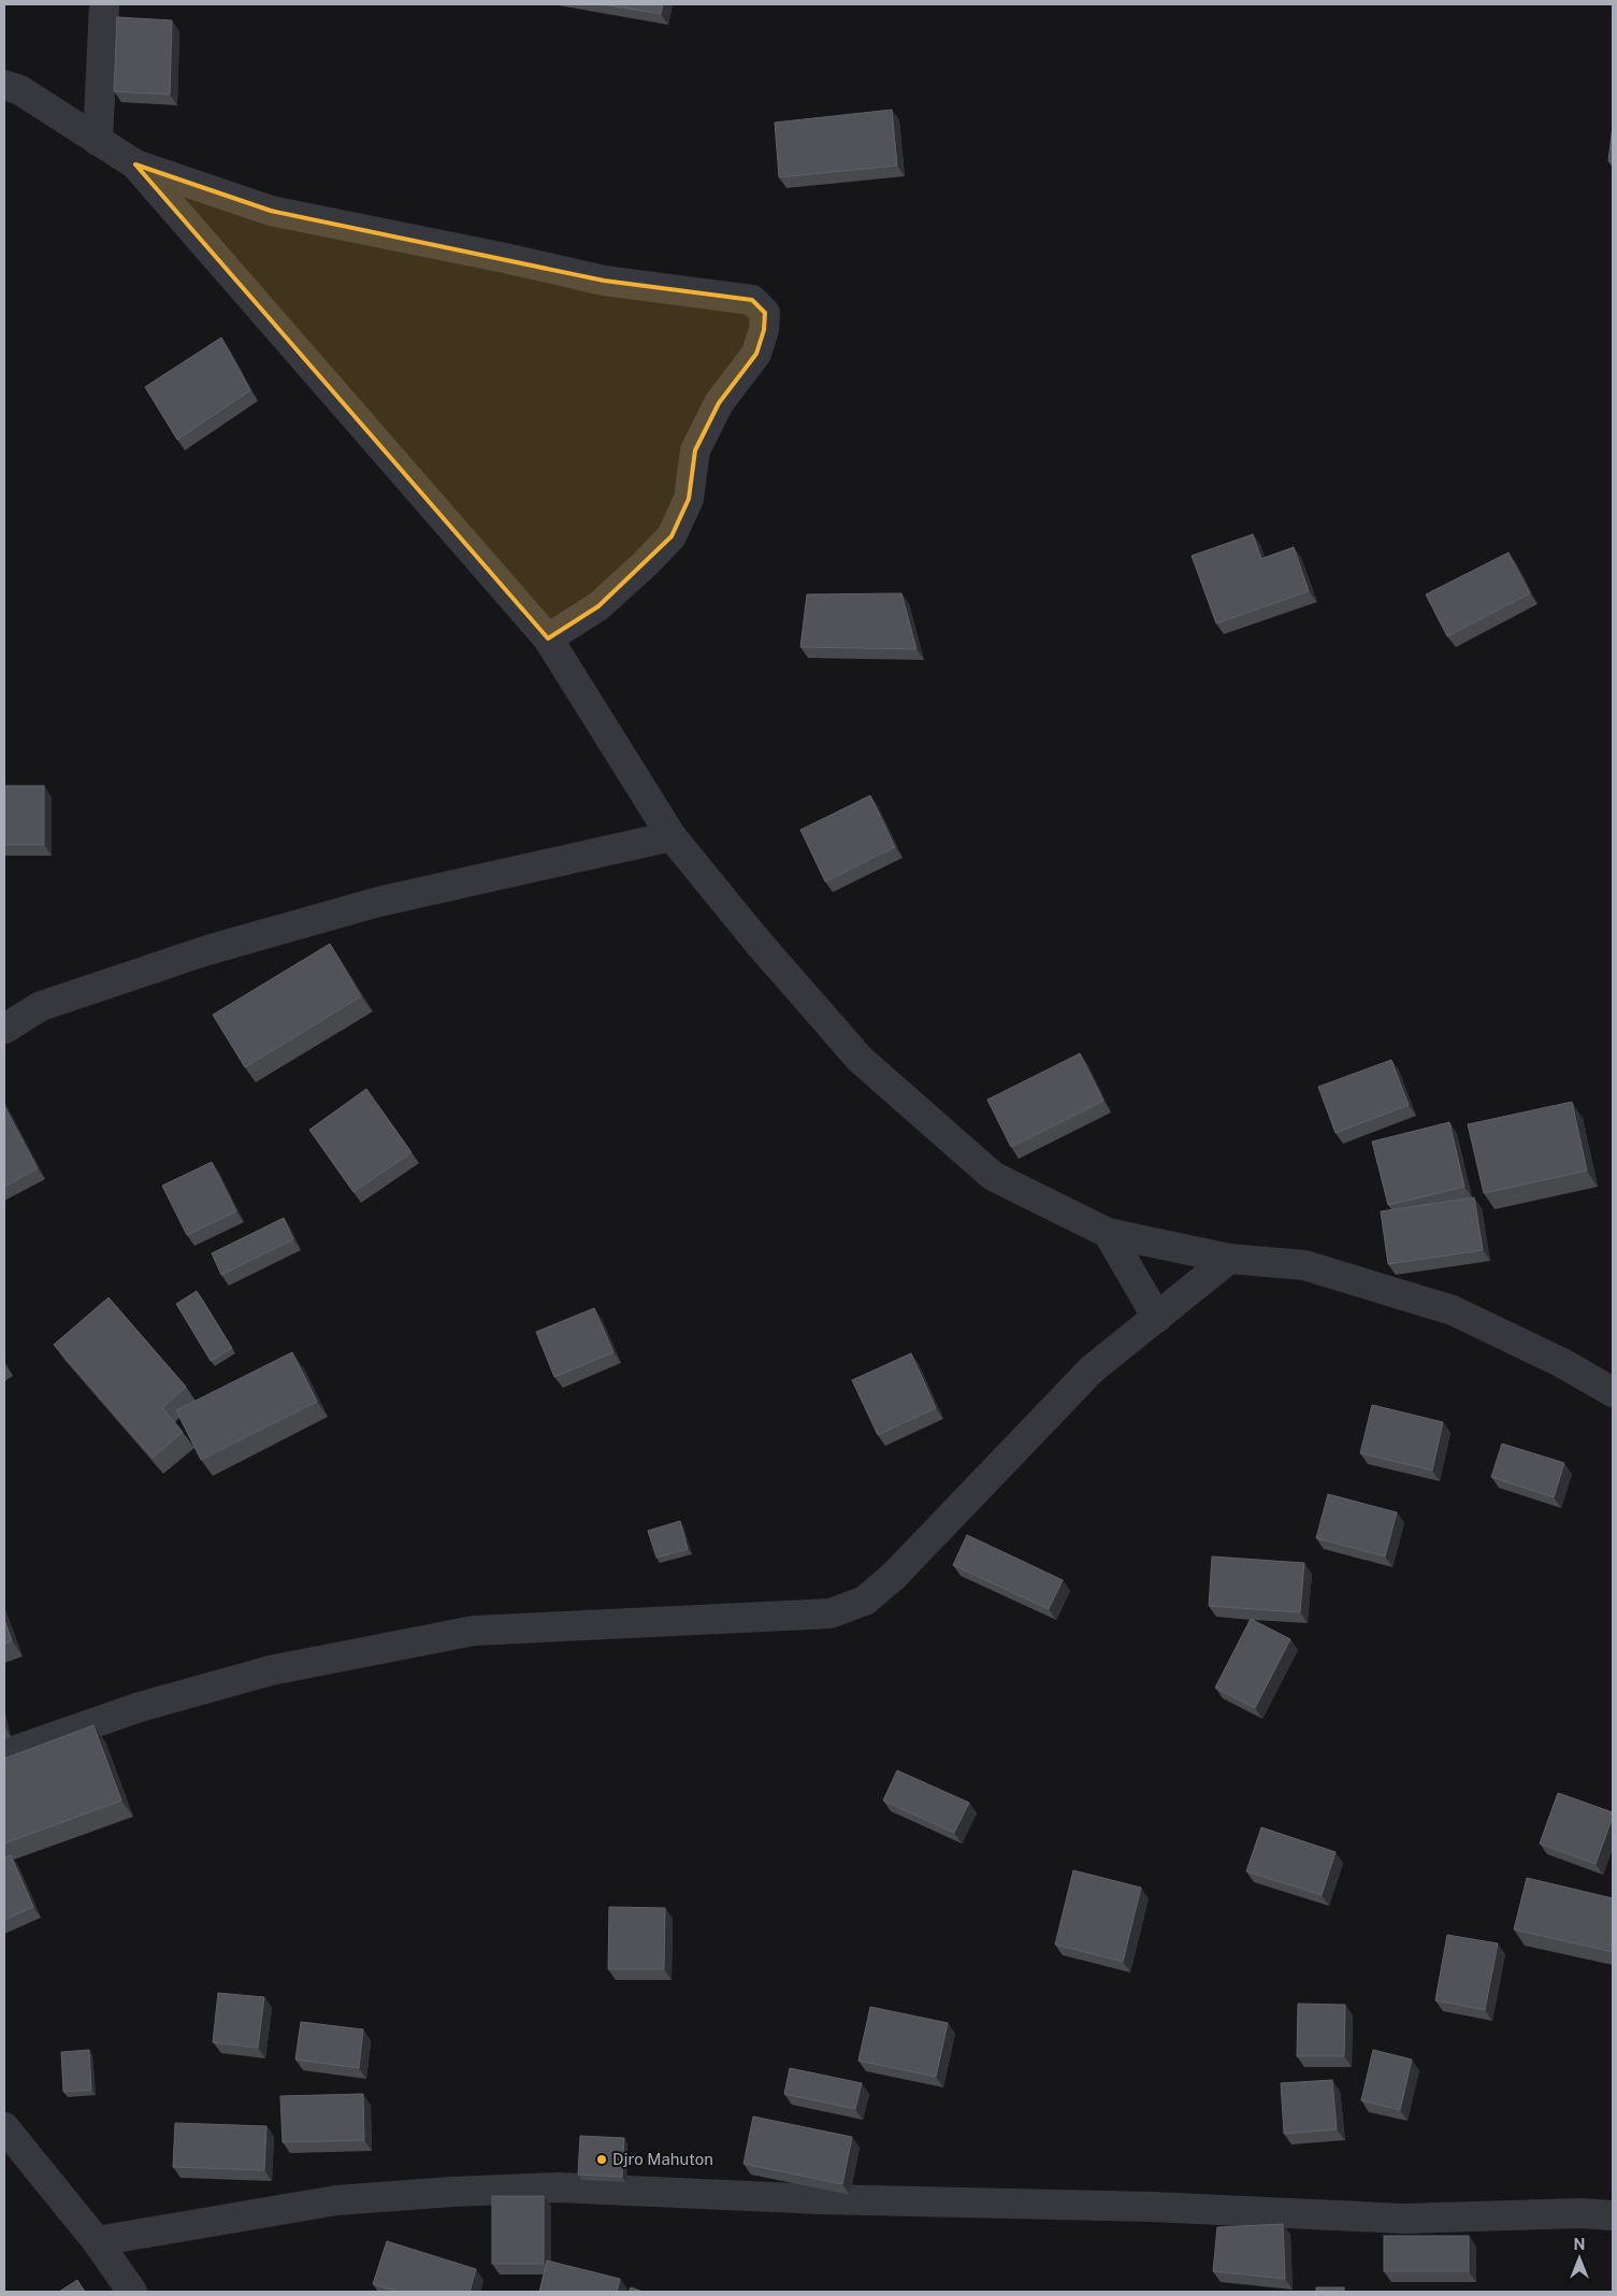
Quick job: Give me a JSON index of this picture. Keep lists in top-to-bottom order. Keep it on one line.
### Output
{"places":["Djro Mahuton"],"north":"top"}
